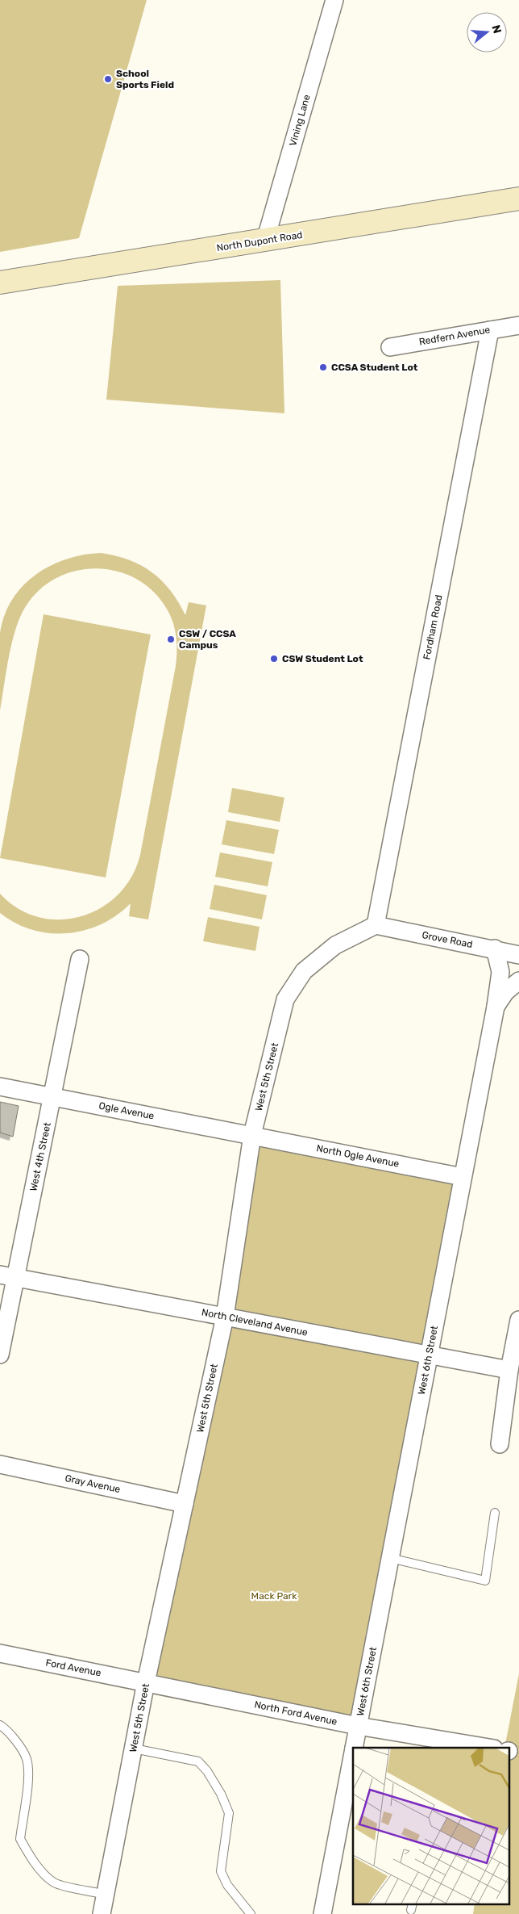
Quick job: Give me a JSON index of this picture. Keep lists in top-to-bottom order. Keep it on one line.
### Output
{"streets":{"main road":["North Dupont Road"],"street":["Vining Lane","Redfern Avenue","Fordham Road","Grove Road","West 5th Street","Ogle Avenue","North Ogle Avenue","West 4th Street","North Cleveland Avenue","West 6th Street","Gray Avenue","Ford Avenue","North Ford Avenue"]},"crossings":[["Vining Lane","North Dupont Road"],["Redfern Avenue","Fordham Road"],["Fordham Road","Grove Road"],["Fordham Road","West 5th Street"],["Grove Road","West 5th Street"],["West 5th Street","Ogle Avenue"],["West 5th Street","North Ogle Avenue"],["West 5th Street","North Cleveland Avenue"],["West 5th Street","Gray Avenue"],["West 5th Street","Ford Avenue"],["West 5th Street","North Ford Avenue"],["Ogle Avenue","North Ogle Avenue"],["Ogle Avenue","West 4th Street"],["North Ogle Avenue","West 6th Street"],["West 4th Street","North Cleveland Avenue"],["North Cleveland Avenue","West 6th Street"],["West 6th Street","North Ford Avenue"],["Ford Avenue","North Ford Avenue"]],"parks":["Mack Park"],"places":["School Sports Field","CCSA Student Lot","CSW / CCSA Campus","CSW Student Lot"],"north":"right"}
